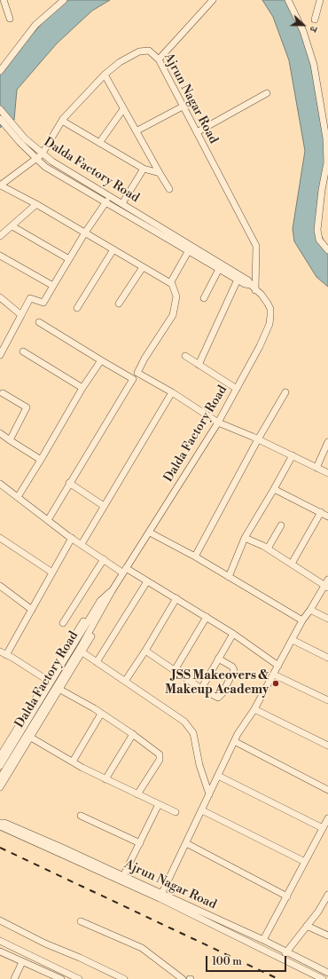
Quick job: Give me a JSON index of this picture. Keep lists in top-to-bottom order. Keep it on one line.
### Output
{"streets":{"street":["Ajrun Nagar Road","Dalda Factory Road"]},"crossings":[["Ajrun Nagar Road","Dalda Factory Road"]],"places":["JSS Makeovers & Makeup Academy"],"scale_bar":"100 m","north":"right"}
